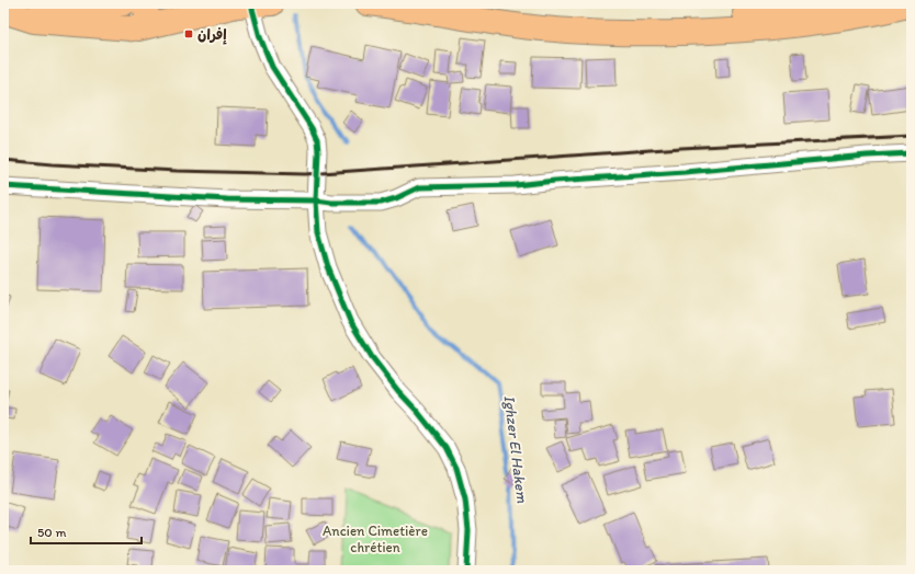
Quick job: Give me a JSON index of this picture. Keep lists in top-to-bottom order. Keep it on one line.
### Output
{"water":["Ighzer El Hakem"],"parks":["Ancien Cimetière chrétien"],"places":{"transit":["إفران"]},"scale_bar":"50 m"}
